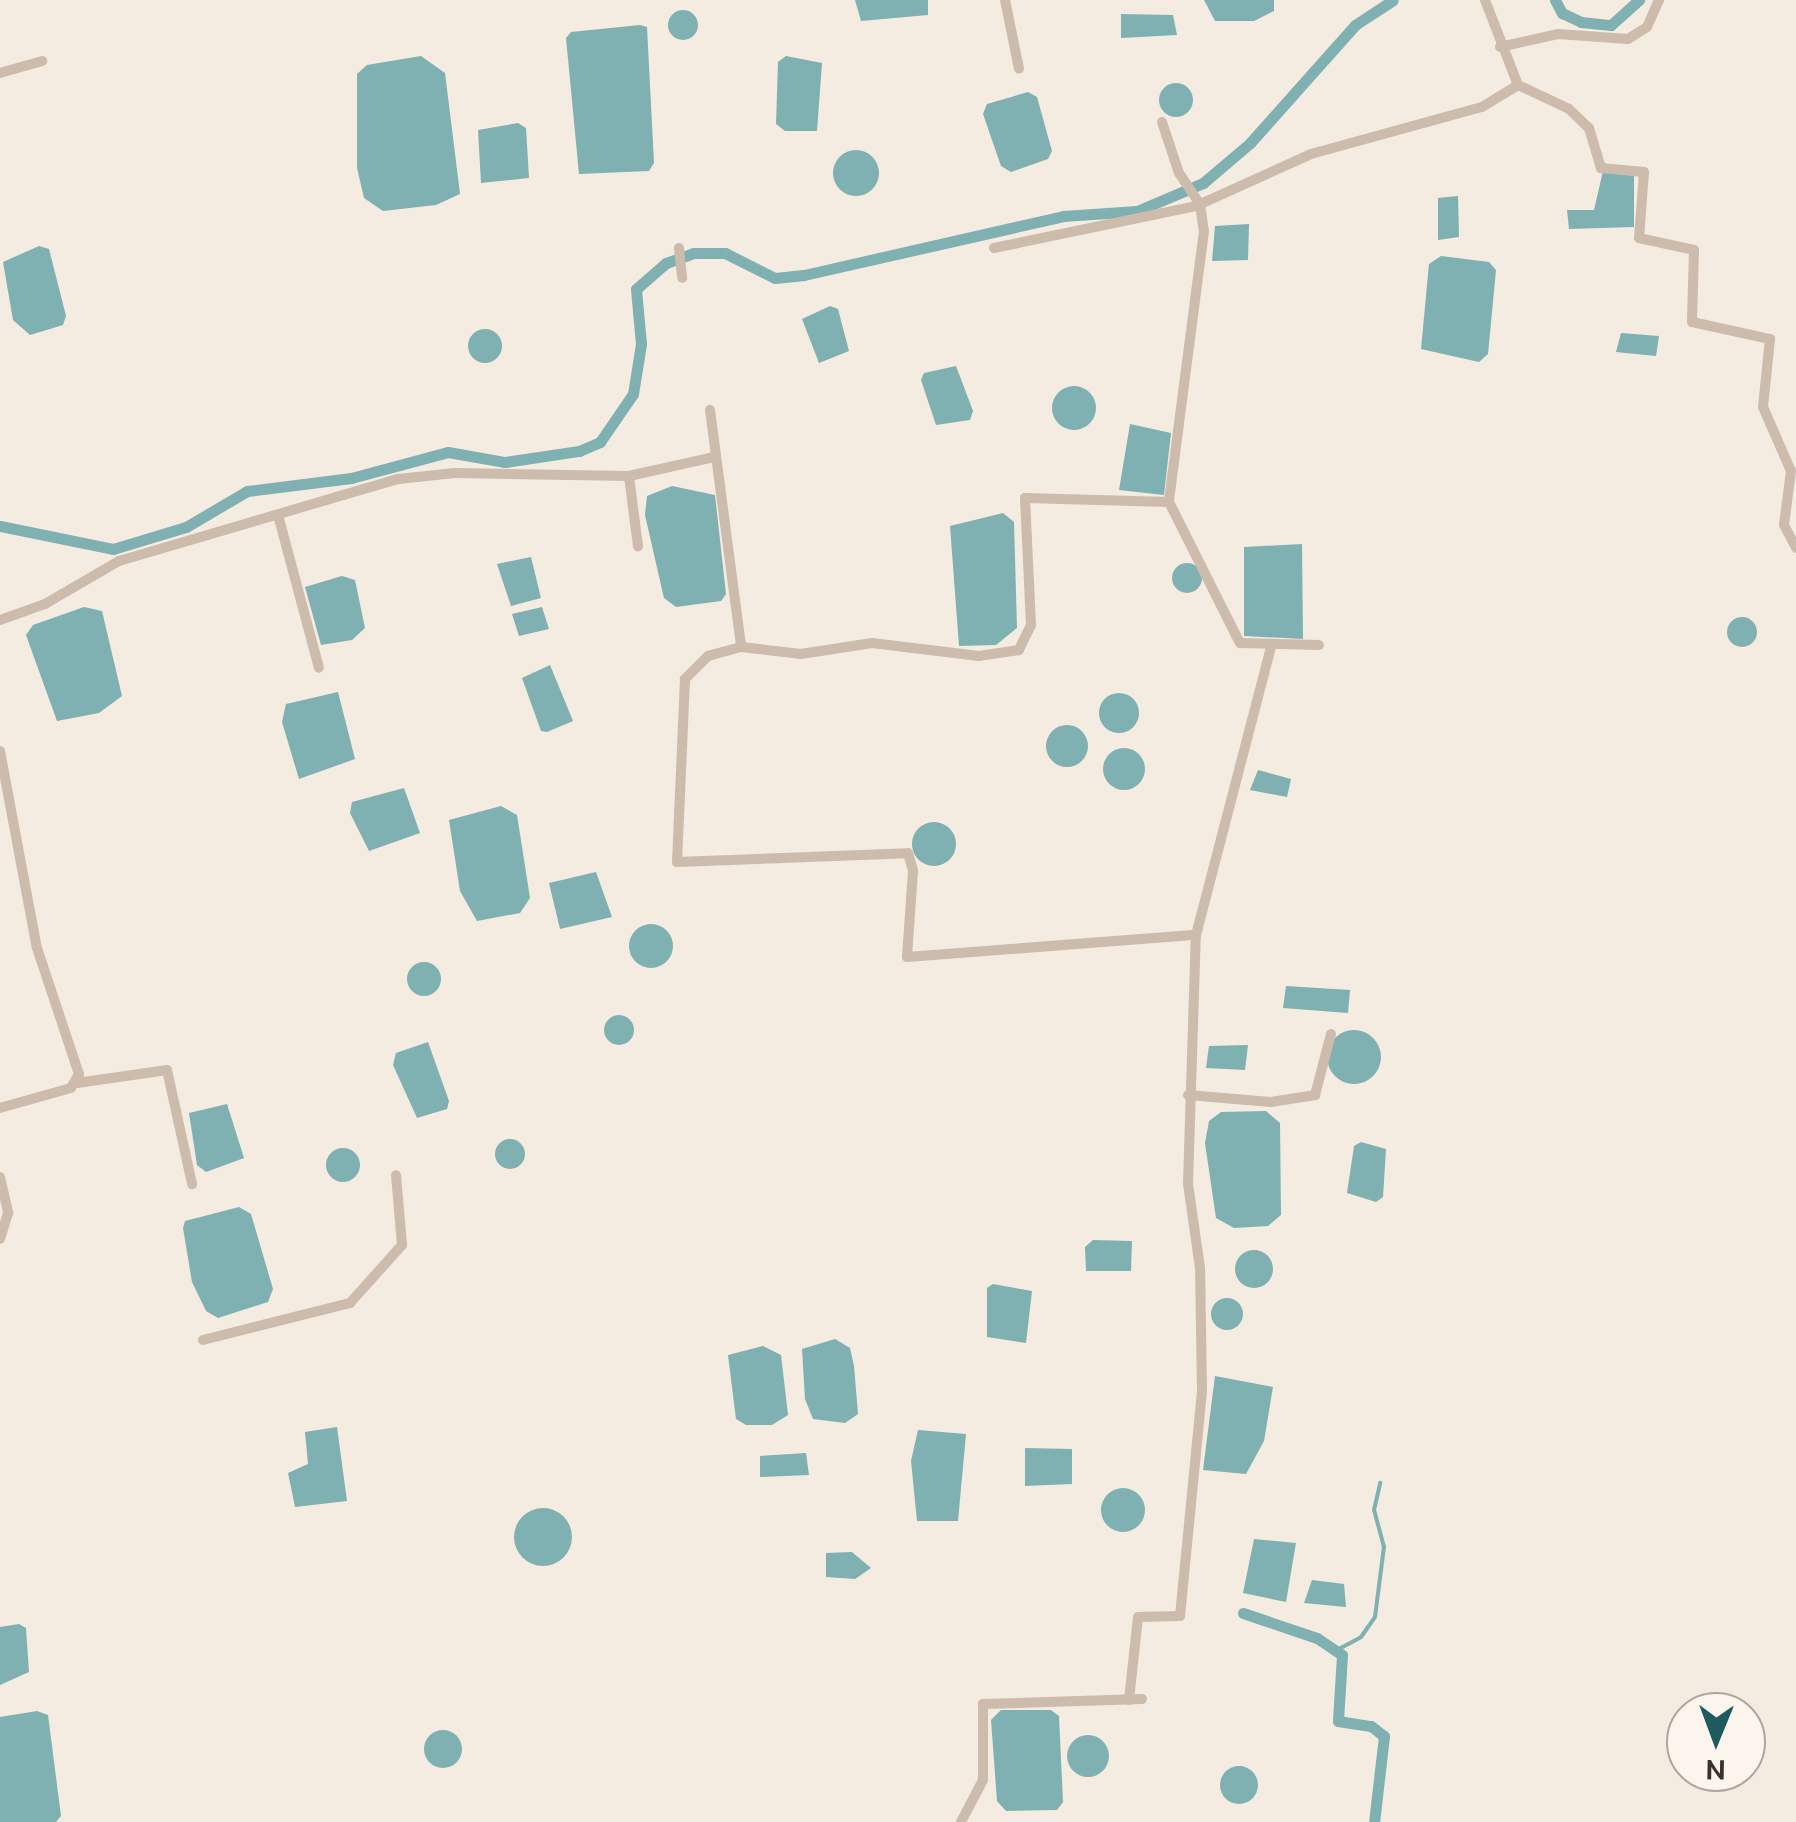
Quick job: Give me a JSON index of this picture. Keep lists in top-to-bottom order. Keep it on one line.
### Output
{"north":"bottom"}
